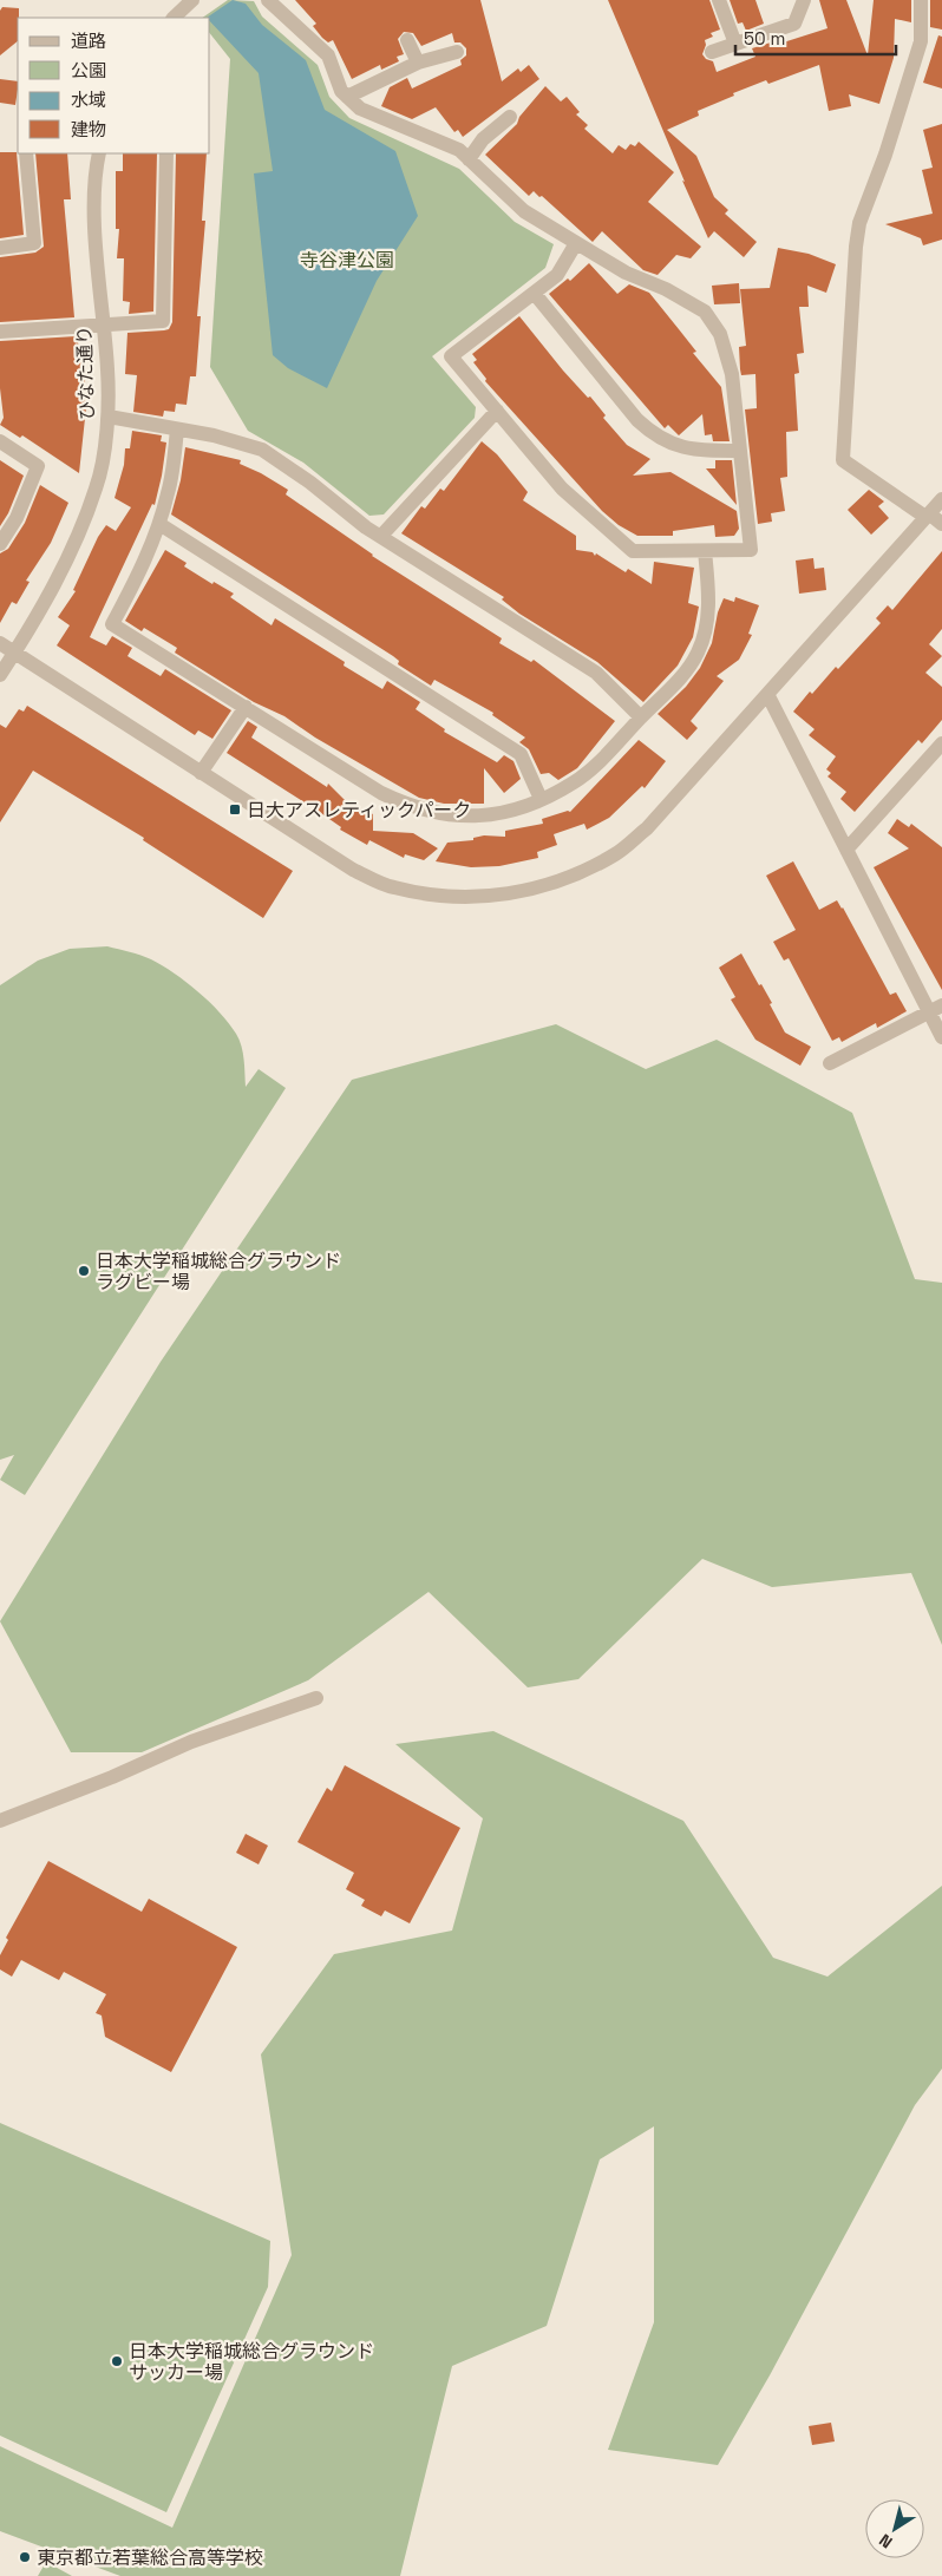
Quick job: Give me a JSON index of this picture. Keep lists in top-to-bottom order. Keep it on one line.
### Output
{"streets":{"street":["ひなた通り"]},"parks":["寺谷津公園"],"places":{"transit":["日大アスレティックパーク"],"other":["日本大学稲城総合グラウンド ラグビー場","日本大学稲城総合グラウンド サッカー場","東京都立若葉総合高等学校"]},"legend":["道路","公園","水域","建物"],"scale_bar":"50 m","north":"bottom left"}
